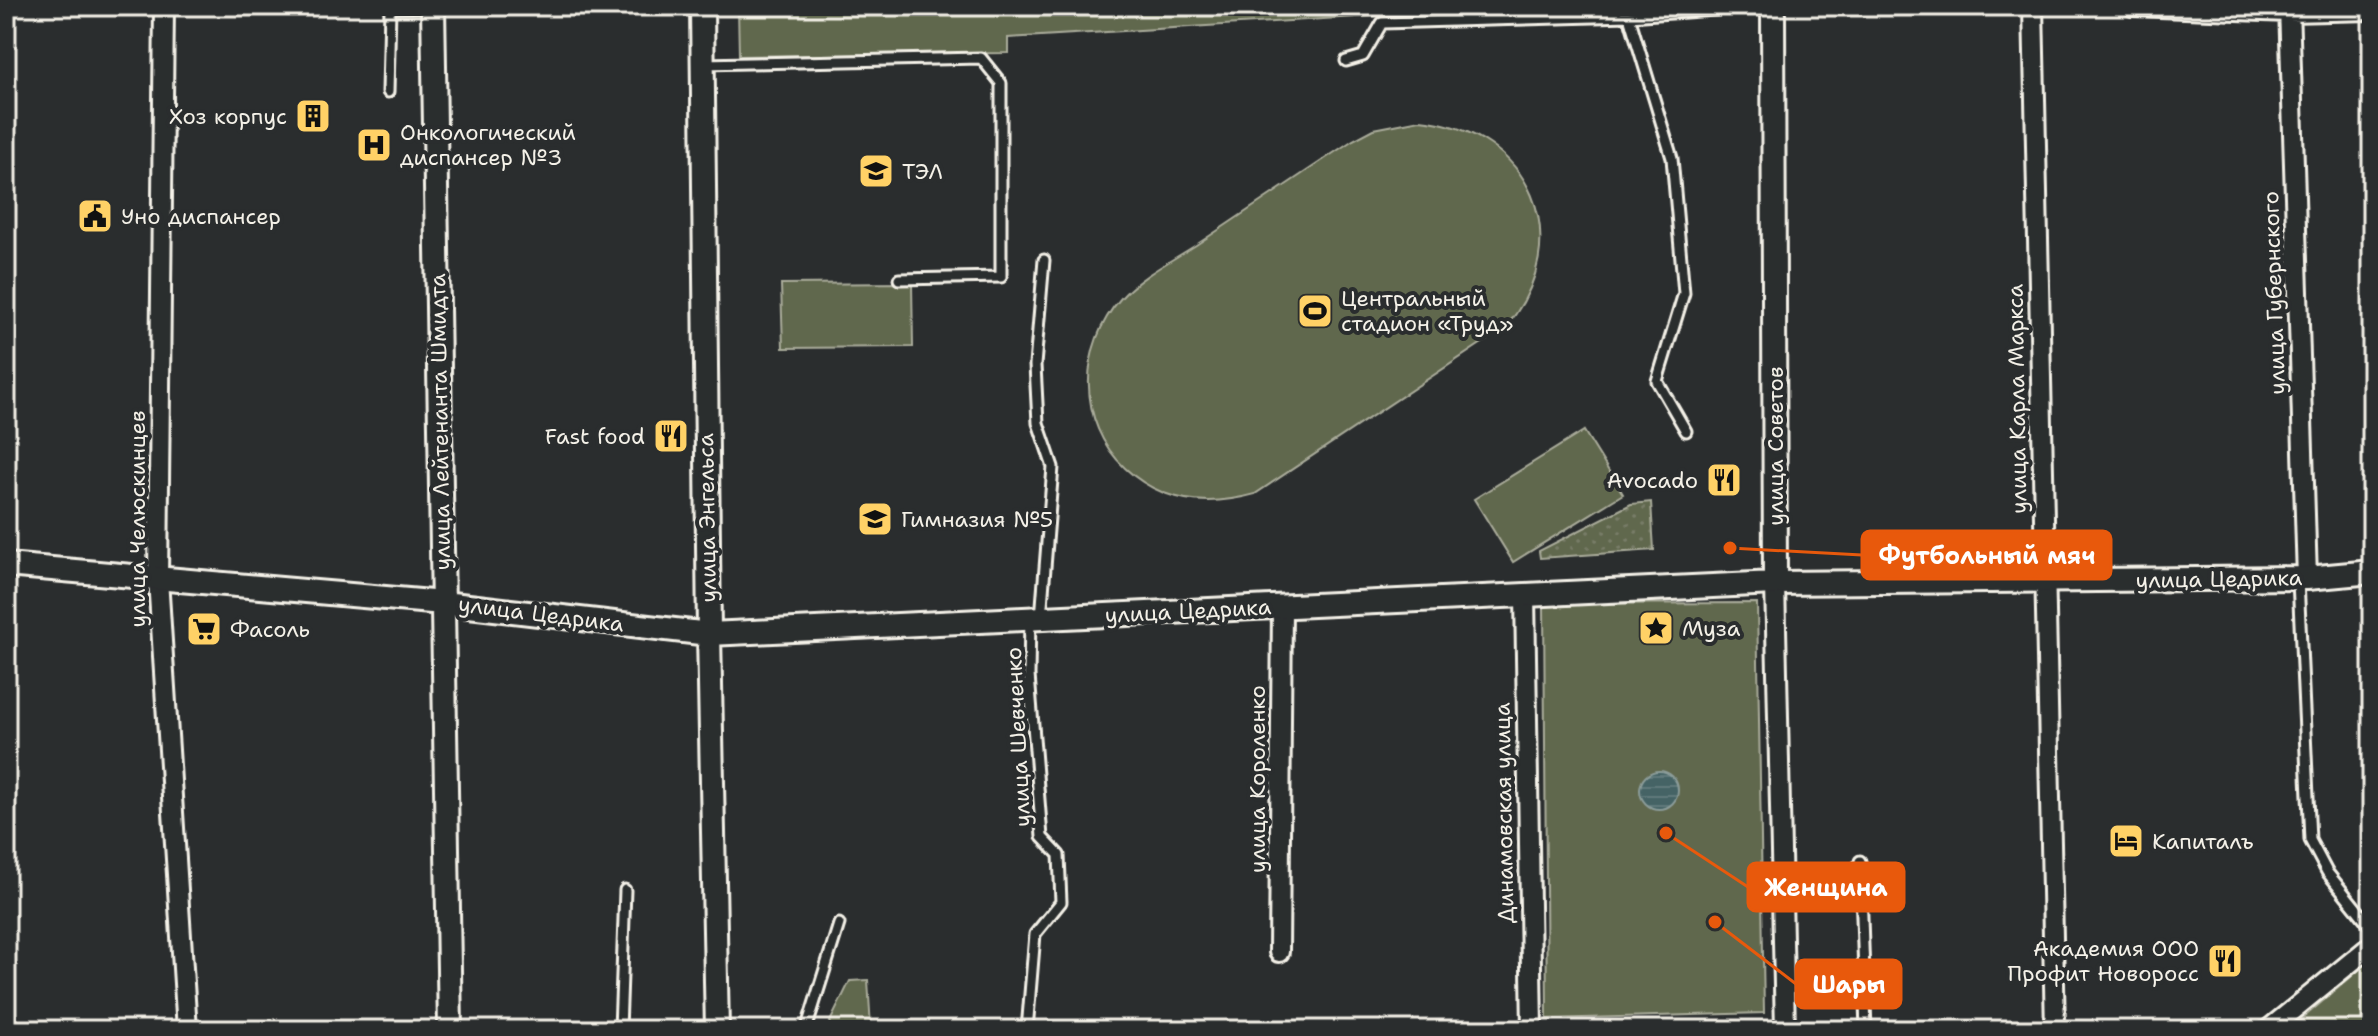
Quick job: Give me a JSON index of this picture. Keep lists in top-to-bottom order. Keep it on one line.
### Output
{"streets":{"street":["улица Губернского","улица Карла Маркса","улица Лейтенанта Шмидта","улица Советов","улица Энгельса","улица Челюскинцев","улица Цедрика","улица Короленко","Динамовская улица"],"lane":["улица Шевченко"]},"crossings":[["улица Губернского","улица Цедрика"],["улица Карла Маркса","улица Цедрика"],["улица Лейтенанта Шмидта","улица Цедрика"],["улица Советов","улица Цедрика"],["улица Энгельса","улица Цедрика"],["улица Челюскинцев","улица Цедрика"],["улица Цедрика","улица Шевченко"],["улица Цедрика","улица Короленко"],["улица Цедрика","Динамовская улица"]],"places":{"building":["Хоз корпус"],"hospital":["Онкологический диспансер №3"],"school or university":["ТЭЛ","Гимназия №5"],"public building":["Уно диспансер"],"sports":["Центральный стадион «Труд»"],"restaurant":["Fast food","Avocado","Академия ООО Профит Новоросс"],"other":["Футбольный мяч","Женщина","Шары"],"place":["Муза"],"supermarket":["Фасоль"],"hotel":["Капиталъ"]}}
